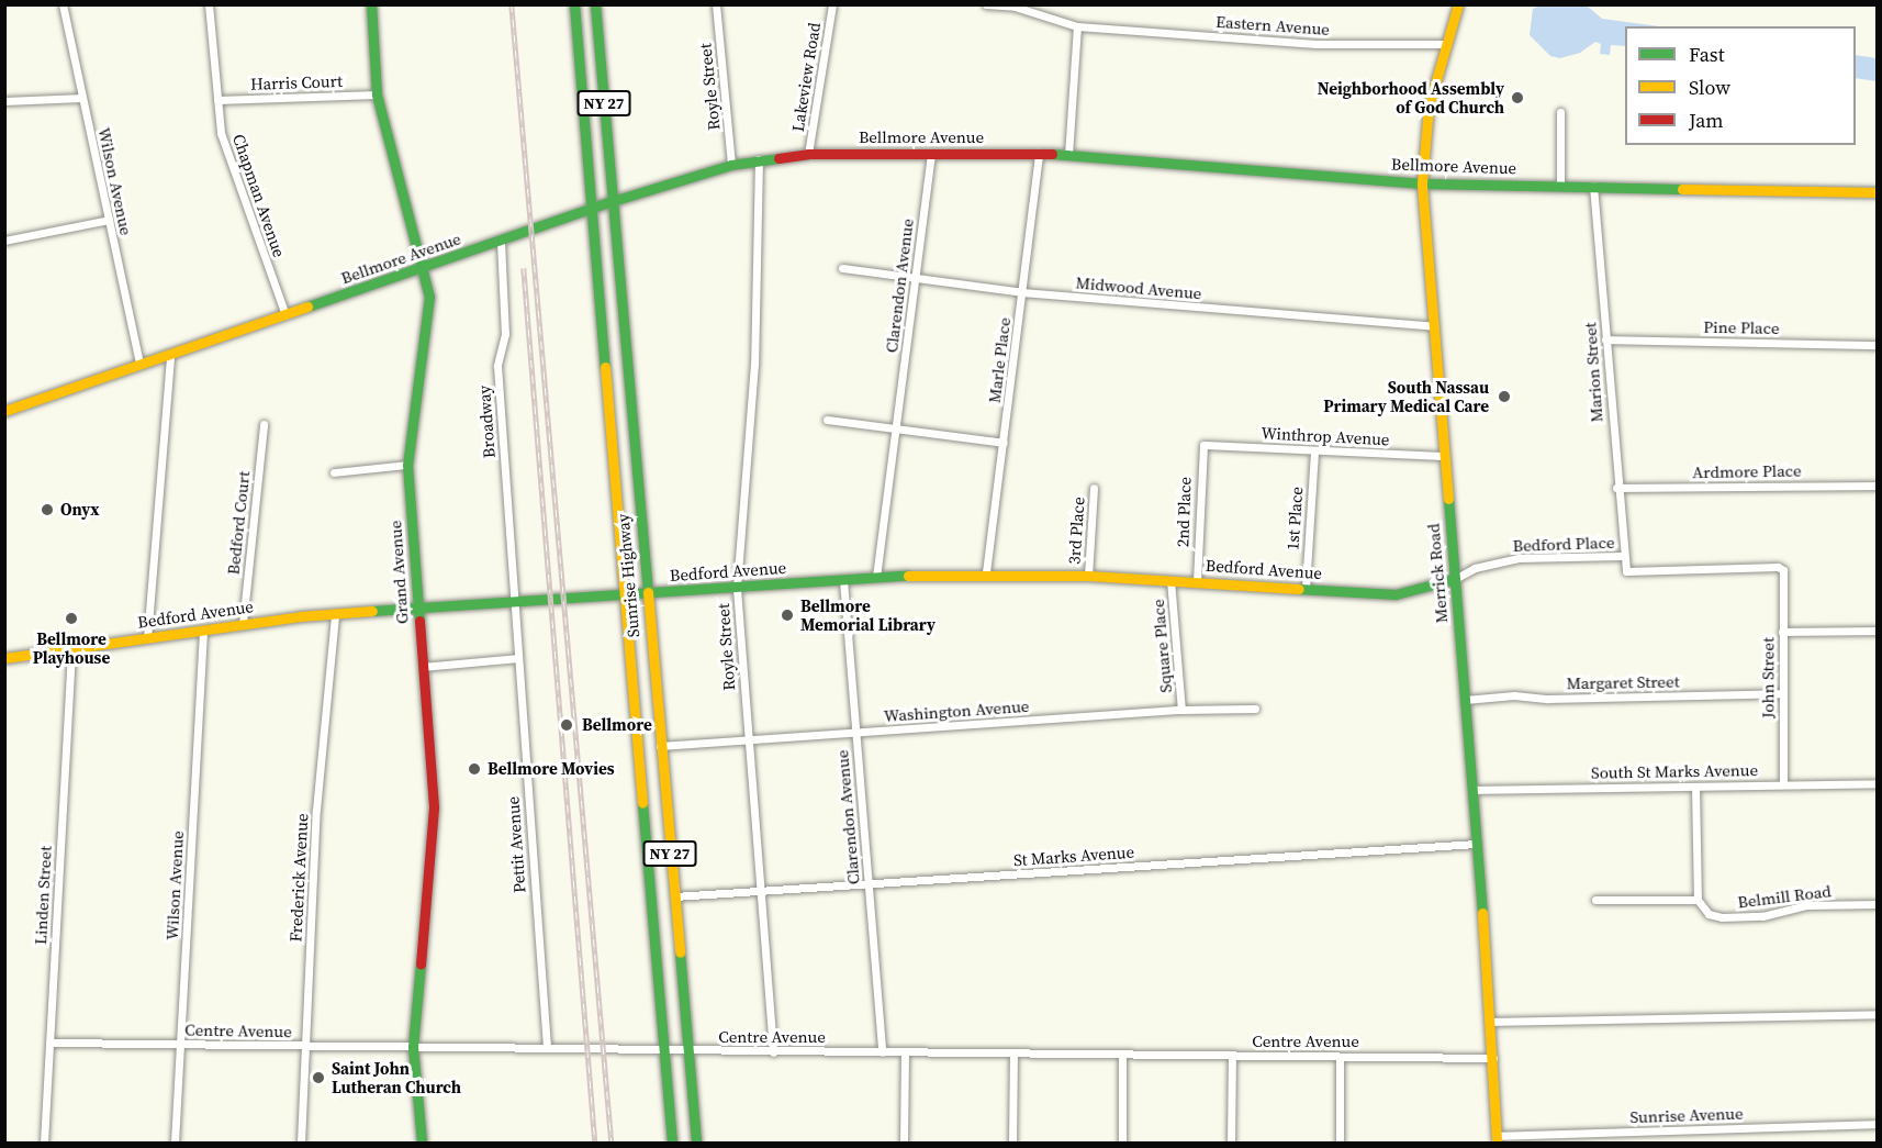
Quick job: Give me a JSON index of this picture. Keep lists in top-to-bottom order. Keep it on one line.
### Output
{"streets":{"main road":["NY 27","Bellmore Avenue","Bedford Avenue","Grand Avenue","Merrick Road","Sunrise Highway"],"street":["Eastern Avenue","Lakeview Road","Harris Court","Royle Street","Wilson Avenue","Chapman Avenue","Clarendon Avenue","Midwood Avenue","Pine Place","Marle Place","Marion Street","Broadway","Winthrop Avenue","Ardmore Place","2nd Place","1st Place","Bedford Court","3rd Place","Bedford Place","Square Place","John Street","Margaret Street","Washington Avenue","South St Marks Avenue","Pettit Avenue","St Marks Avenue","Frederick Avenue","Linden Street","Belmill Road","Centre Avenue","Sunrise Avenue"]},"crossings":[["Eastern Avenue","Merrick Road"],["Lakeview Road","Bellmore Avenue"],["Harris Court","Chapman Avenue"],["Harris Court","Grand Avenue"],["Royle Street","Bellmore Avenue"],["Royle Street","Bedford Avenue"],["Royle Street","Washington Avenue"],["Royle Street","St Marks Avenue"],["Royle Street","Centre Avenue"],["Bellmore Avenue","Wilson Avenue"],["Bellmore Avenue","Chapman Avenue"],["Bellmore Avenue","Clarendon Avenue"],["Bellmore Avenue","Marle Place"],["Bellmore Avenue","Marion Street"],["Bellmore Avenue","Broadway"],["Bellmore Avenue","Grand Avenue"],["Bellmore Avenue","Merrick Road"],["Bellmore Avenue","Sunrise Highway"],["Wilson Avenue","Bedford Avenue"],["Wilson Avenue","Centre Avenue"],["Clarendon Avenue","Midwood Avenue"],["Clarendon Avenue","Bedford Avenue"],["Clarendon Avenue","Washington Avenue"],["Clarendon Avenue","St Marks Avenue"],["Clarendon Avenue","Centre Avenue"],["Midwood Avenue","Marle Place"],["Midwood Avenue","Merrick Road"],["Pine Place","Marion Street"],["Marle Place","Bedford Avenue"],["Marion Street","Ardmore Place"],["Marion Street","Bedford Place"],["Broadway","Bedford Avenue"],["Broadway","Pettit Avenue"],["Winthrop Avenue","2nd Place"],["Winthrop Avenue","1st Place"],["Winthrop Avenue","Merrick Road"],["2nd Place","Bedford Avenue"],["1st Place","Bedford Avenue"],["Bedford Court","Bedford Avenue"],["3rd Place","Bedford Avenue"],["Bedford Place","Bedford Avenue"],["Bedford Place","Merrick Road"],["Bedford Place","John Street"],["Bedford Avenue","Grand Avenue"],["Bedford Avenue","Merrick Road"],["Bedford Avenue","Sunrise Highway"],["Bedford Avenue","Square Place"],["Bedford Avenue","Pettit Avenue"],["Bedford Avenue","Frederick Avenue"],["Bedford Avenue","Linden Street"],["Grand Avenue","Centre Avenue"],["Merrick Road","Margaret Street"],["Merrick Road","South St Marks Avenue"],["Merrick Road","St Marks Avenue"],["Merrick Road","Centre Avenue"],["Merrick Road","Sunrise Avenue"],["Sunrise Highway","Washington Avenue"],["Sunrise Highway","St Marks Avenue"],["Sunrise Highway","Centre Avenue"],["Square Place","Washington Avenue"],["John Street","Margaret Street"],["John Street","South St Marks Avenue"],["Pettit Avenue","Centre Avenue"],["Frederick Avenue","Centre Avenue"],["Linden Street","Centre Avenue"]],"places":["Neighborhood Assembly of God Church","South Nassau Primary Medical Care","Onyx","Bellmore Memorial Library","Bellmore Playhouse","Bellmore","Bellmore Movies","Saint John Lutheran Church"],"legend":["Fast","Slow","Jam"]}
